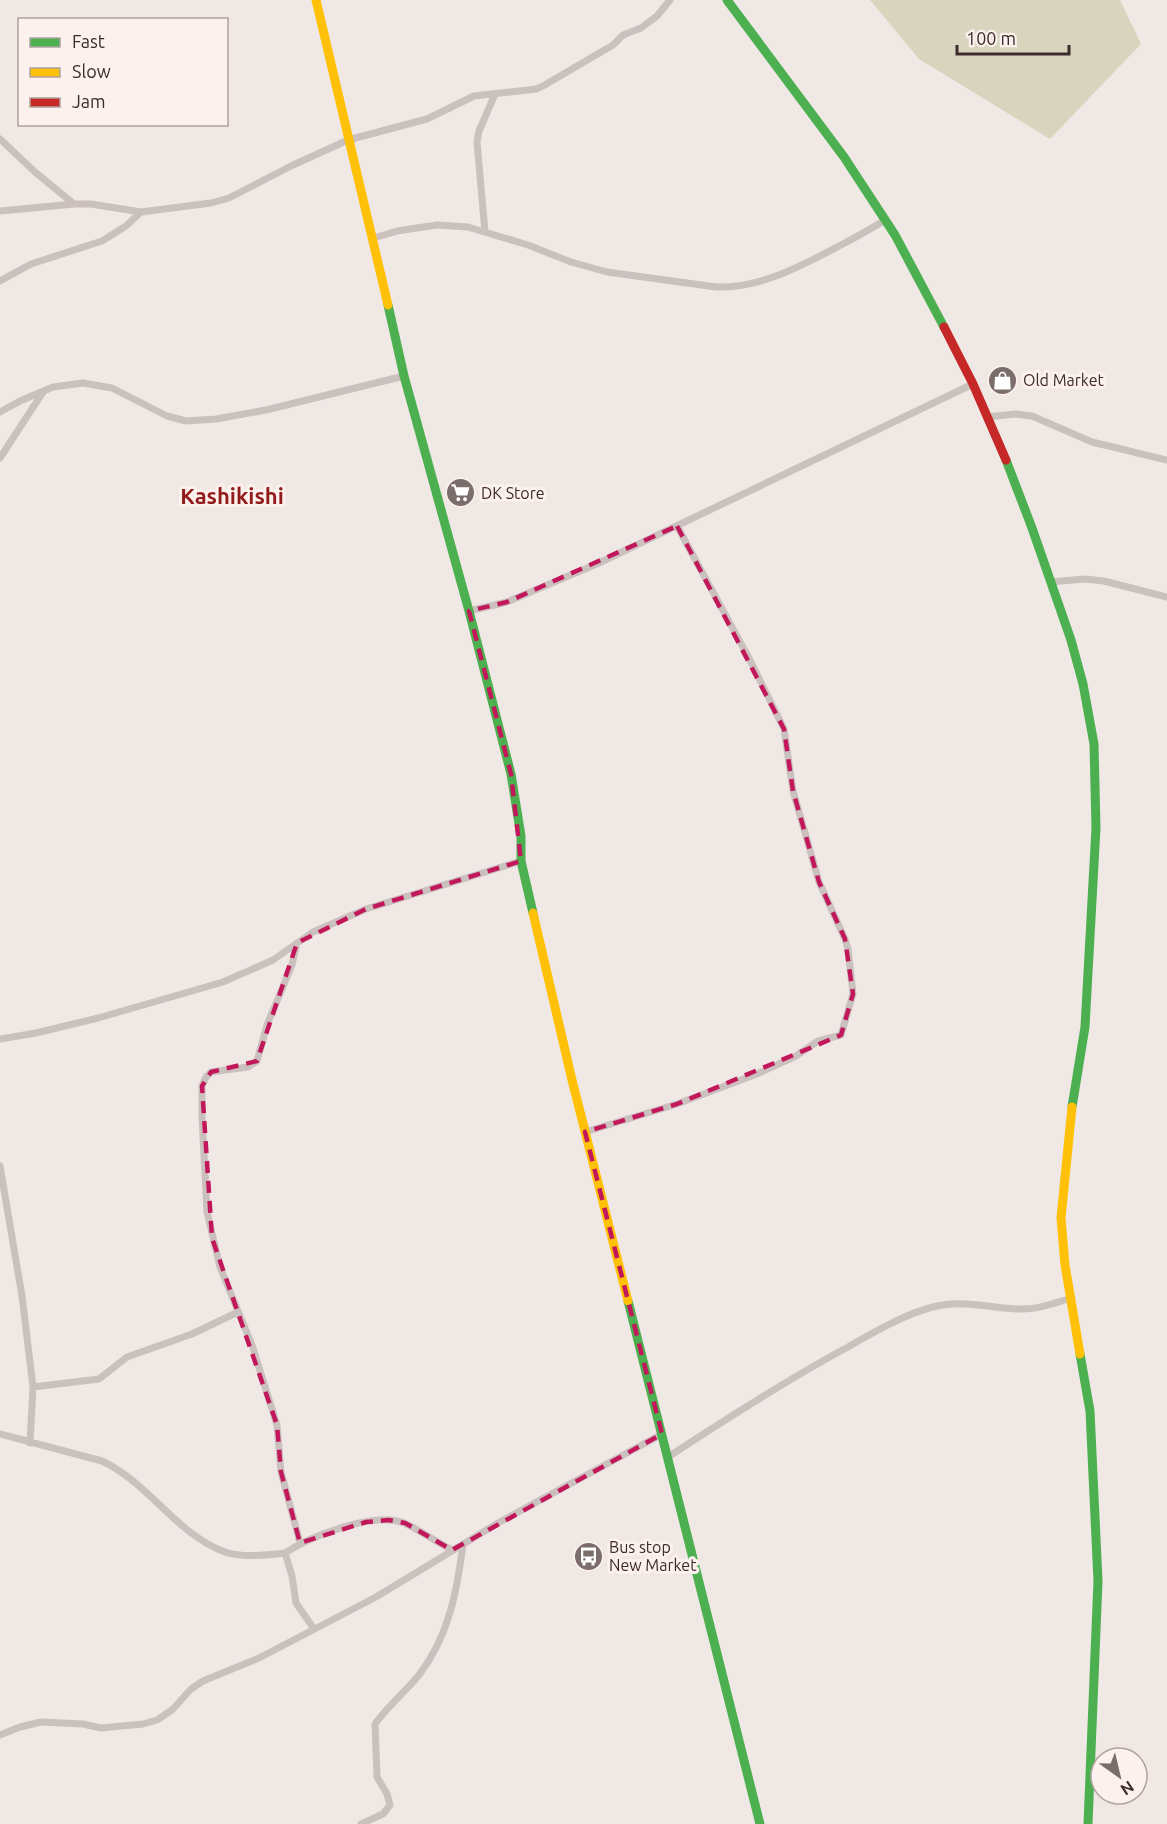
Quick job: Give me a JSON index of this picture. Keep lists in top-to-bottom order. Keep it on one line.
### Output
{"districts":["Kashikishi"],"places":{"shop":["Old Market"],"supermarket":["DK Store"],"bus stop":["Bus stop New Market"]},"legend":["Fast","Slow","Jam"],"scale_bar":"100 m","north":"bottom right"}
